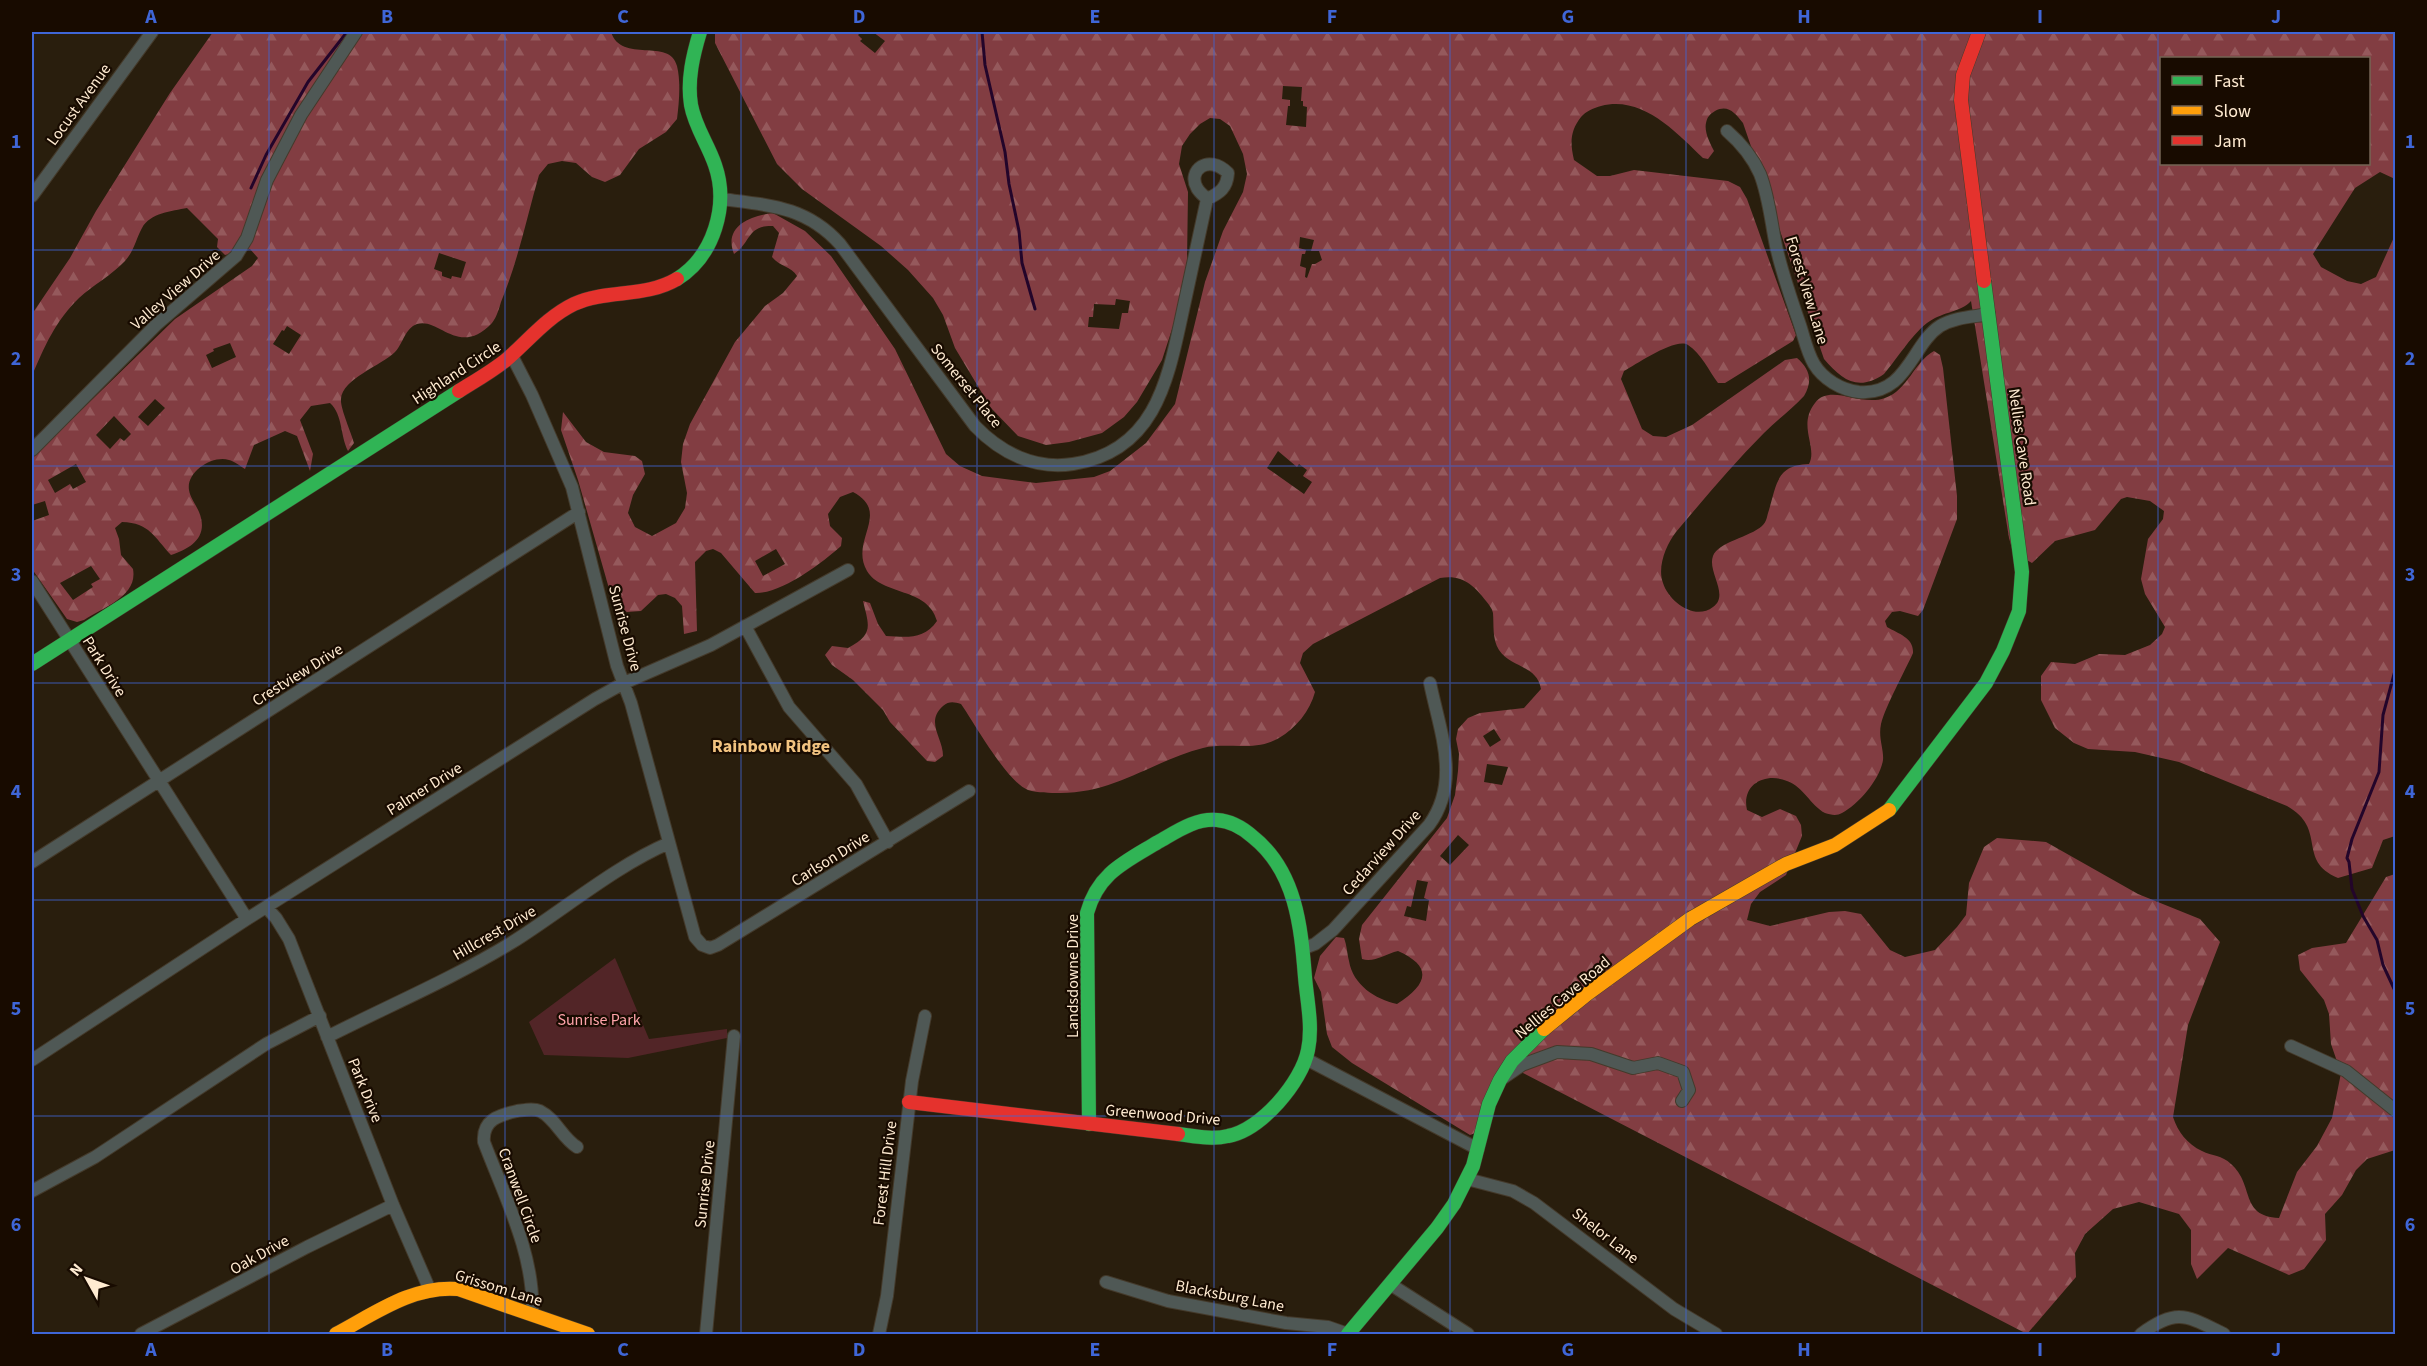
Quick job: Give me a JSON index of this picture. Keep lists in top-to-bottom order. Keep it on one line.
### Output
{"streets":{"street":["Locust Avenue","Valley View Drive","Forest View Lane","Highland Circle","Somerset Place","Nellies Cave Road","Sunrise Drive","Park Drive","Crestview Drive","Palmer Drive","Cedarview Drive","Carlson Drive","Hillcrest Drive","Landsdowne Drive","Greenwood Drive","Forest Hill Drive","Cranwell Circle","Shelor Lane","Oak Drive","Grissom Lane","Blacksburg Lane"]},"crossings":[["Forest View Lane","Nellies Cave Road"],["Highland Circle","Somerset Place"],["Highland Circle","Sunrise Drive"],["Highland Circle","Park Drive"],["Nellies Cave Road","Shelor Lane"],["Nellies Cave Road","Blacksburg Lane"],["Sunrise Drive","Crestview Drive"],["Sunrise Drive","Palmer Drive"],["Sunrise Drive","Carlson Drive"],["Sunrise Drive","Hillcrest Drive"],["Park Drive","Crestview Drive"],["Park Drive","Palmer Drive"],["Park Drive","Hillcrest Drive"],["Park Drive","Oak Drive"],["Park Drive","Grissom Lane"],["Cedarview Drive","Landsdowne Drive"],["Cedarview Drive","Greenwood Drive"],["Landsdowne Drive","Greenwood Drive"],["Greenwood Drive","Forest Hill Drive"],["Cranwell Circle","Grissom Lane"]],"districts":["Rainbow Ridge"],"parks":["Sunrise Park"],"legend":["Fast","Slow","Jam"],"north":"top left","grid":{"columns":["A","B","C","D","E","F","G","H","I","J"],"rows":["1","2","3","4","5","6"]}}
